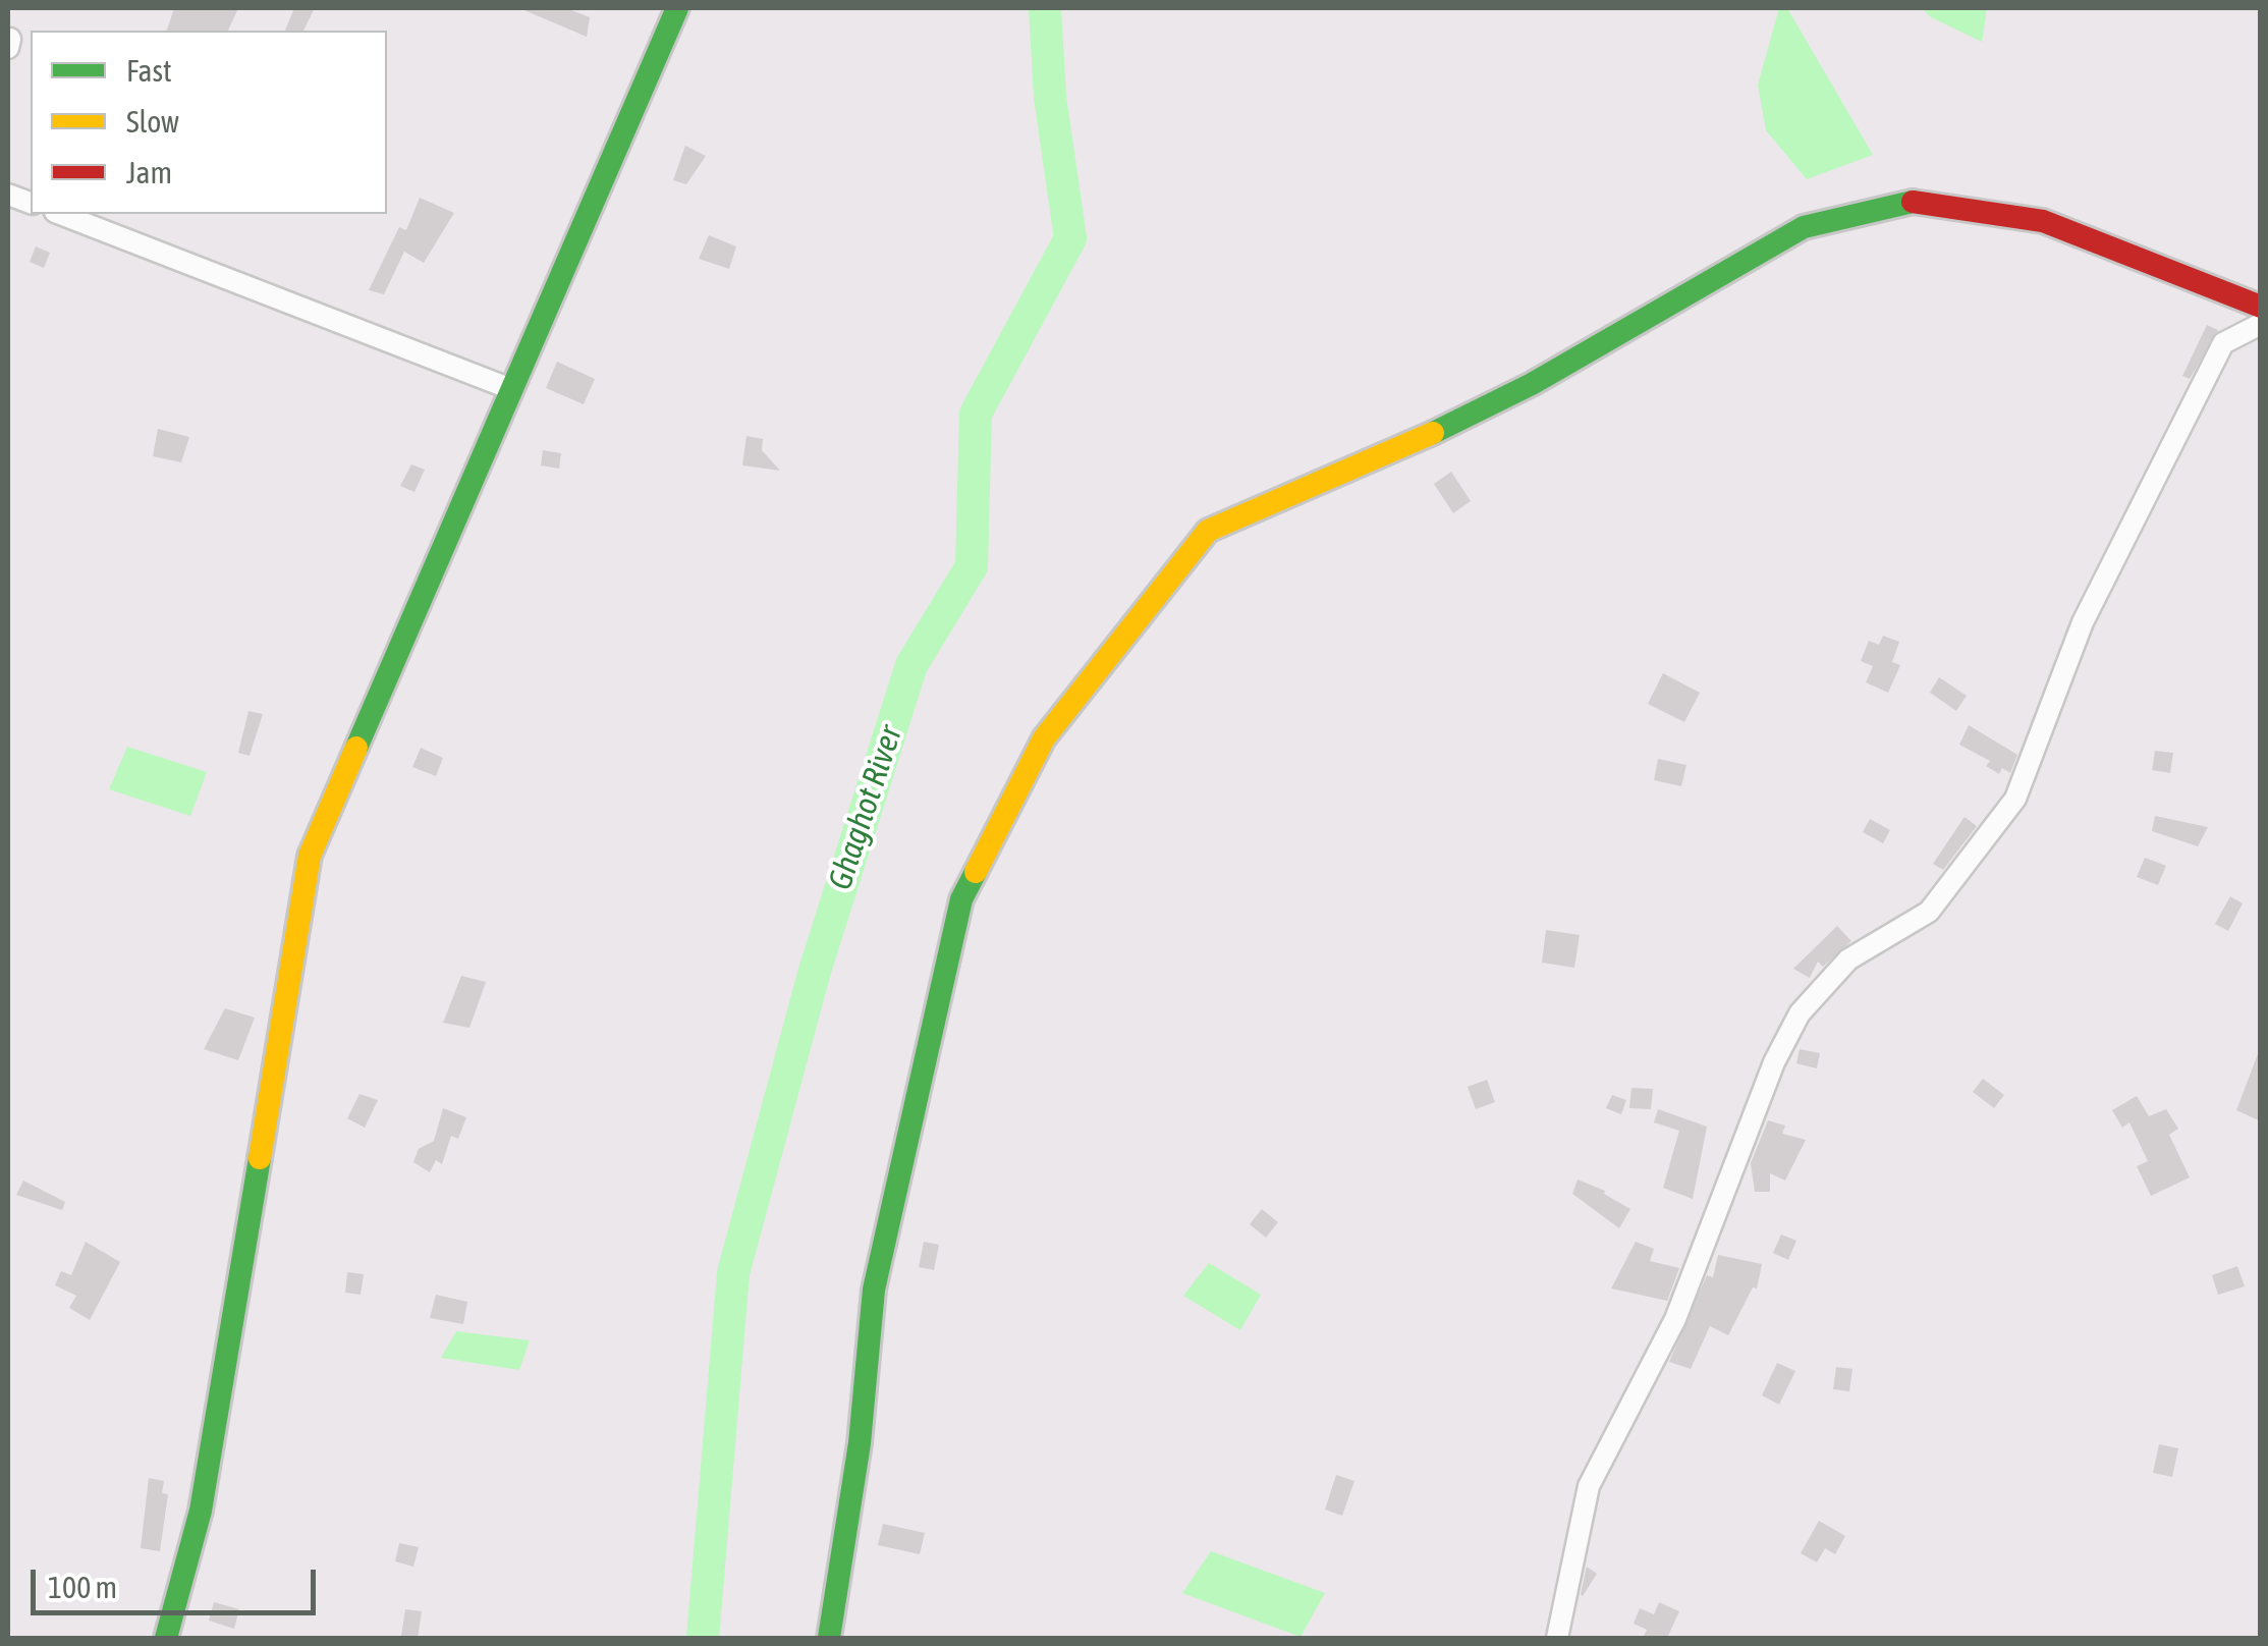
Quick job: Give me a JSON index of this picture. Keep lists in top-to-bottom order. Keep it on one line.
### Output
{"water":["Ghaghot River"],"legend":["Fast","Slow","Jam"],"scale_bar":"100 m"}
